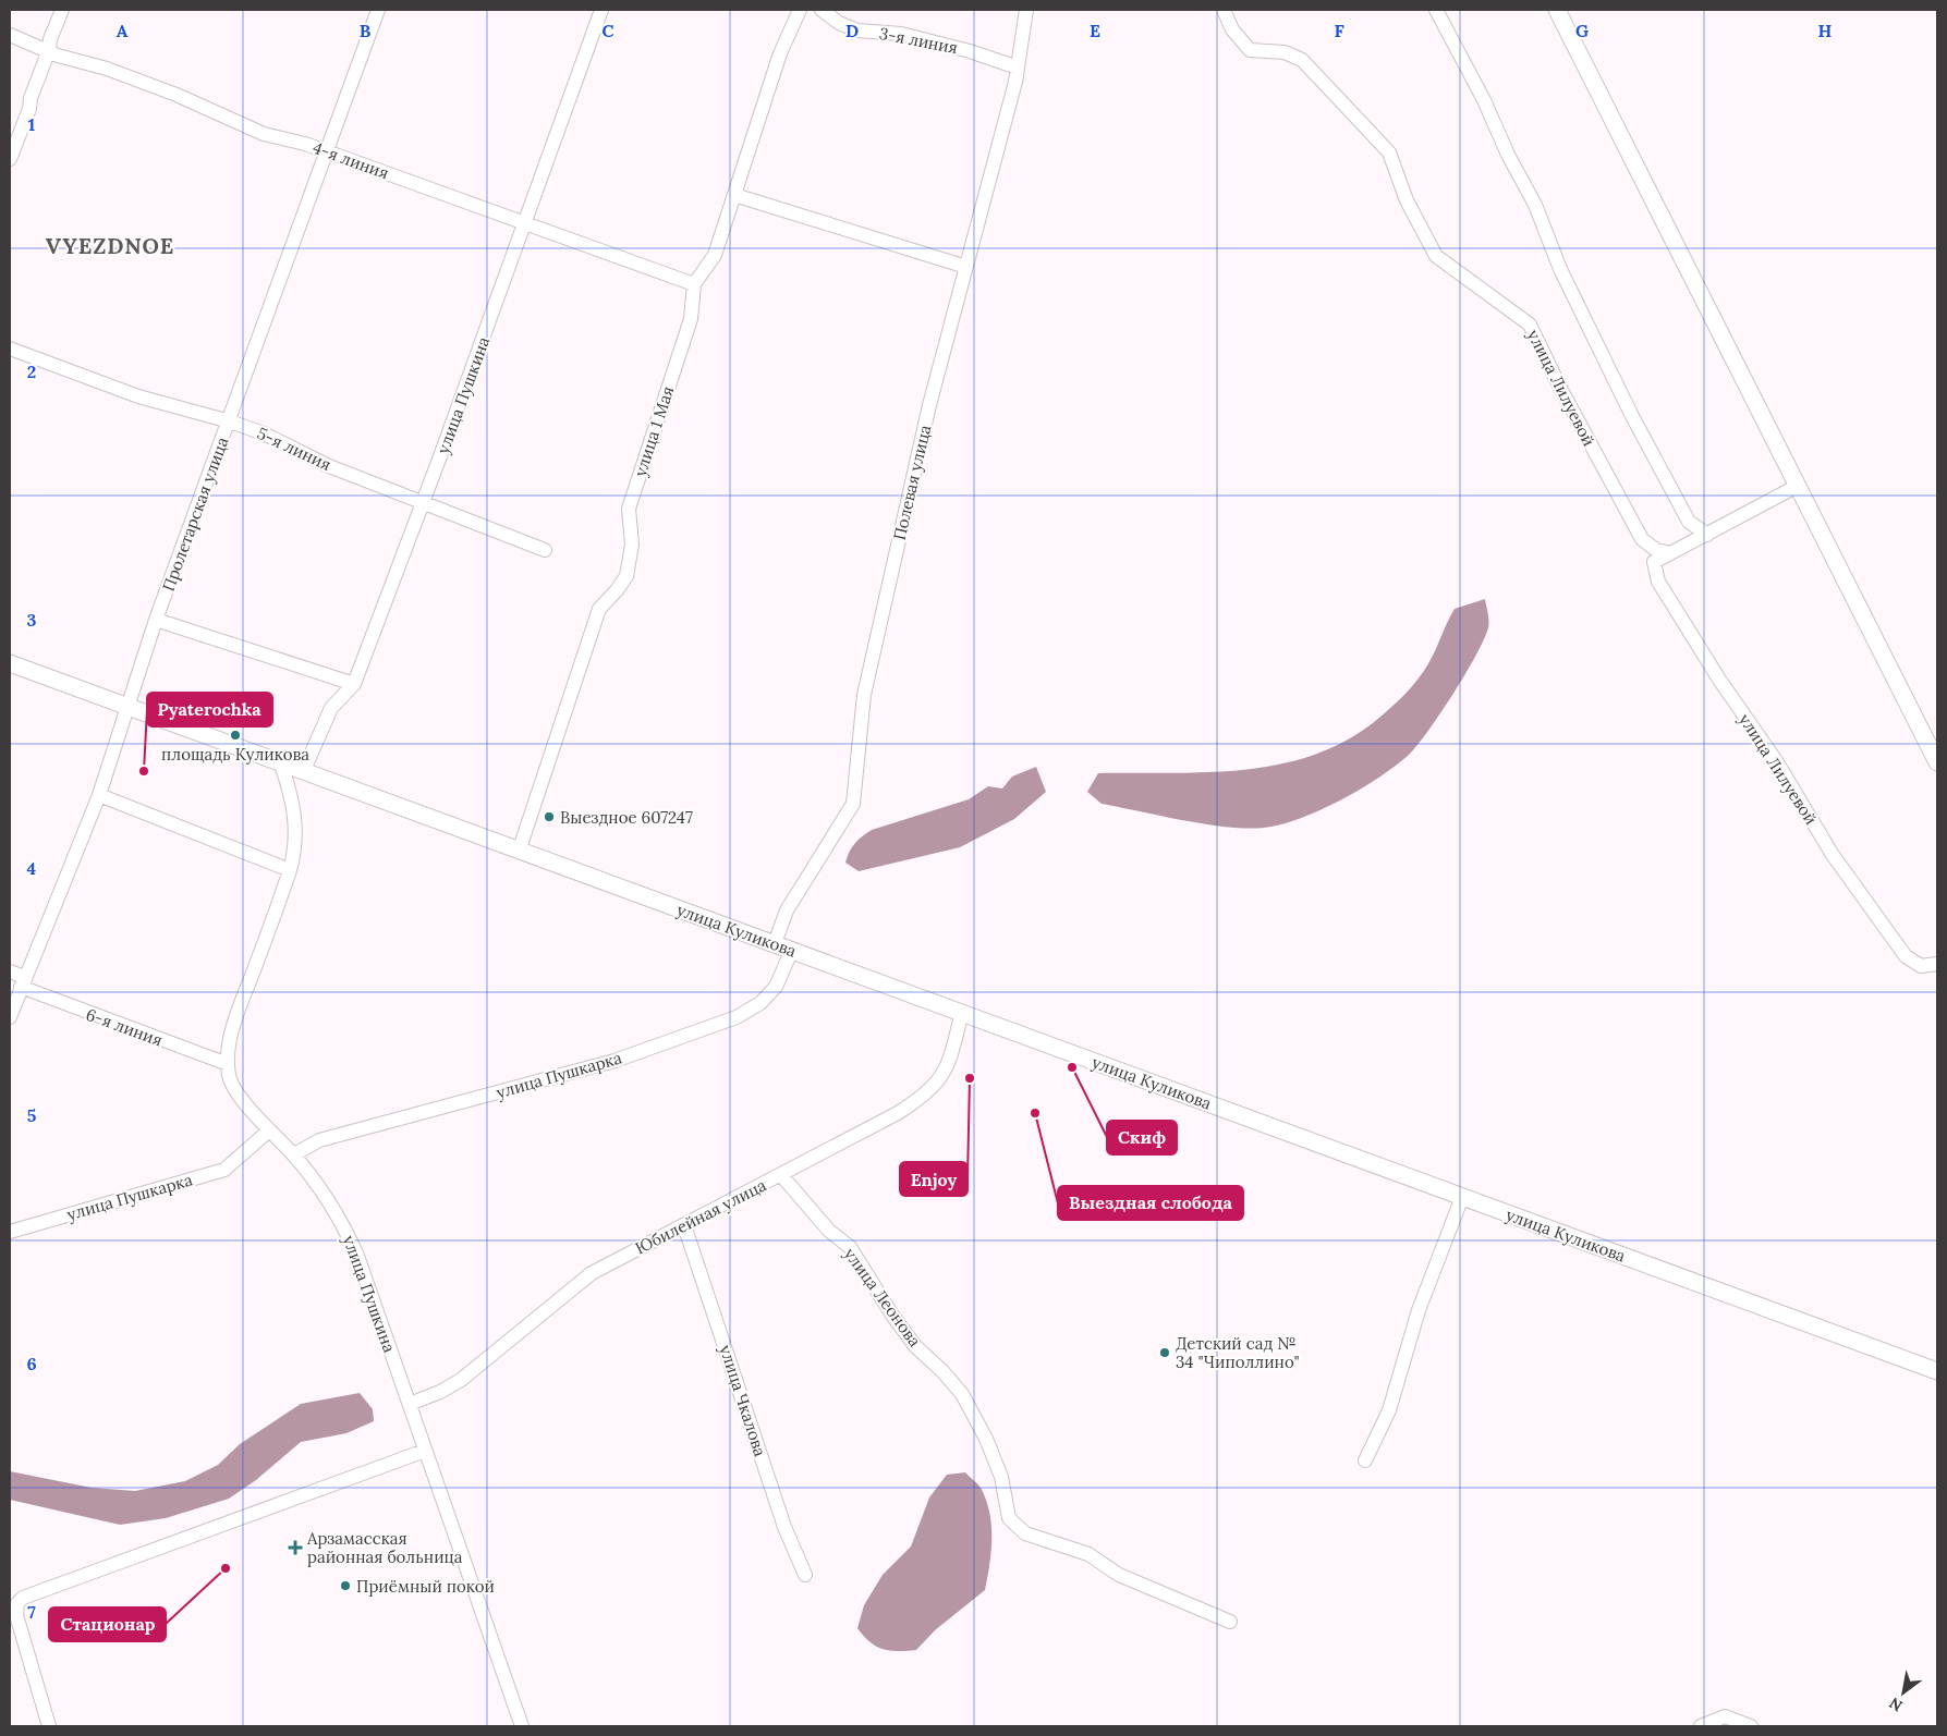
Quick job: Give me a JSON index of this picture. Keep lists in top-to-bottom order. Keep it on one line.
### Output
{"streets":{"main road":["улица Куликова"],"street":["3-я линия","4-я линия","улица Лилуевой","улица Пушкина","улица 1 Мая","5-я линия","Полевая улица","Пролетарская улица","6-я линия","улица Пушкарка","Юбилейная улица","улица Леонова","улица Чкалова"]},"crossings":[["3-я линия","Полевая улица"],["4-я линия","улица Пушкина"],["4-я линия","улица 1 Мая"],["4-я линия","Пролетарская улица"],["улица Пушкина","5-я линия"],["улица Пушкина","улица Куликова"],["улица Пушкина","6-я линия"],["улица Пушкина","улица Пушкарка"],["улица Пушкина","Юбилейная улица"],["улица 1 Мая","улица Куликова"],["5-я линия","Пролетарская улица"],["Полевая улица","улица Куликова"],["Пролетарская улица","6-я линия"],["улица Куликова","улица Пушкарка"],["улица Куликова","Юбилейная улица"],["Юбилейная улица","улица Леонова"],["Юбилейная улица","улица Чкалова"]],"districts":["VYEZDNOE"],"places":{"other":["площадь Куликова","Pyaterochka","Выездное 607247","Скиф","Enjoy","Выездная слобода","Детский сад № 34 \"Чиполлино\"","Стационар","Приёмный покой"],"health":["Арзамасская районная больница"]},"north":"bottom left","grid":{"columns":["A","B","C","D","E","F","G","H"],"rows":["1","2","3","4","5","6","7"]}}
